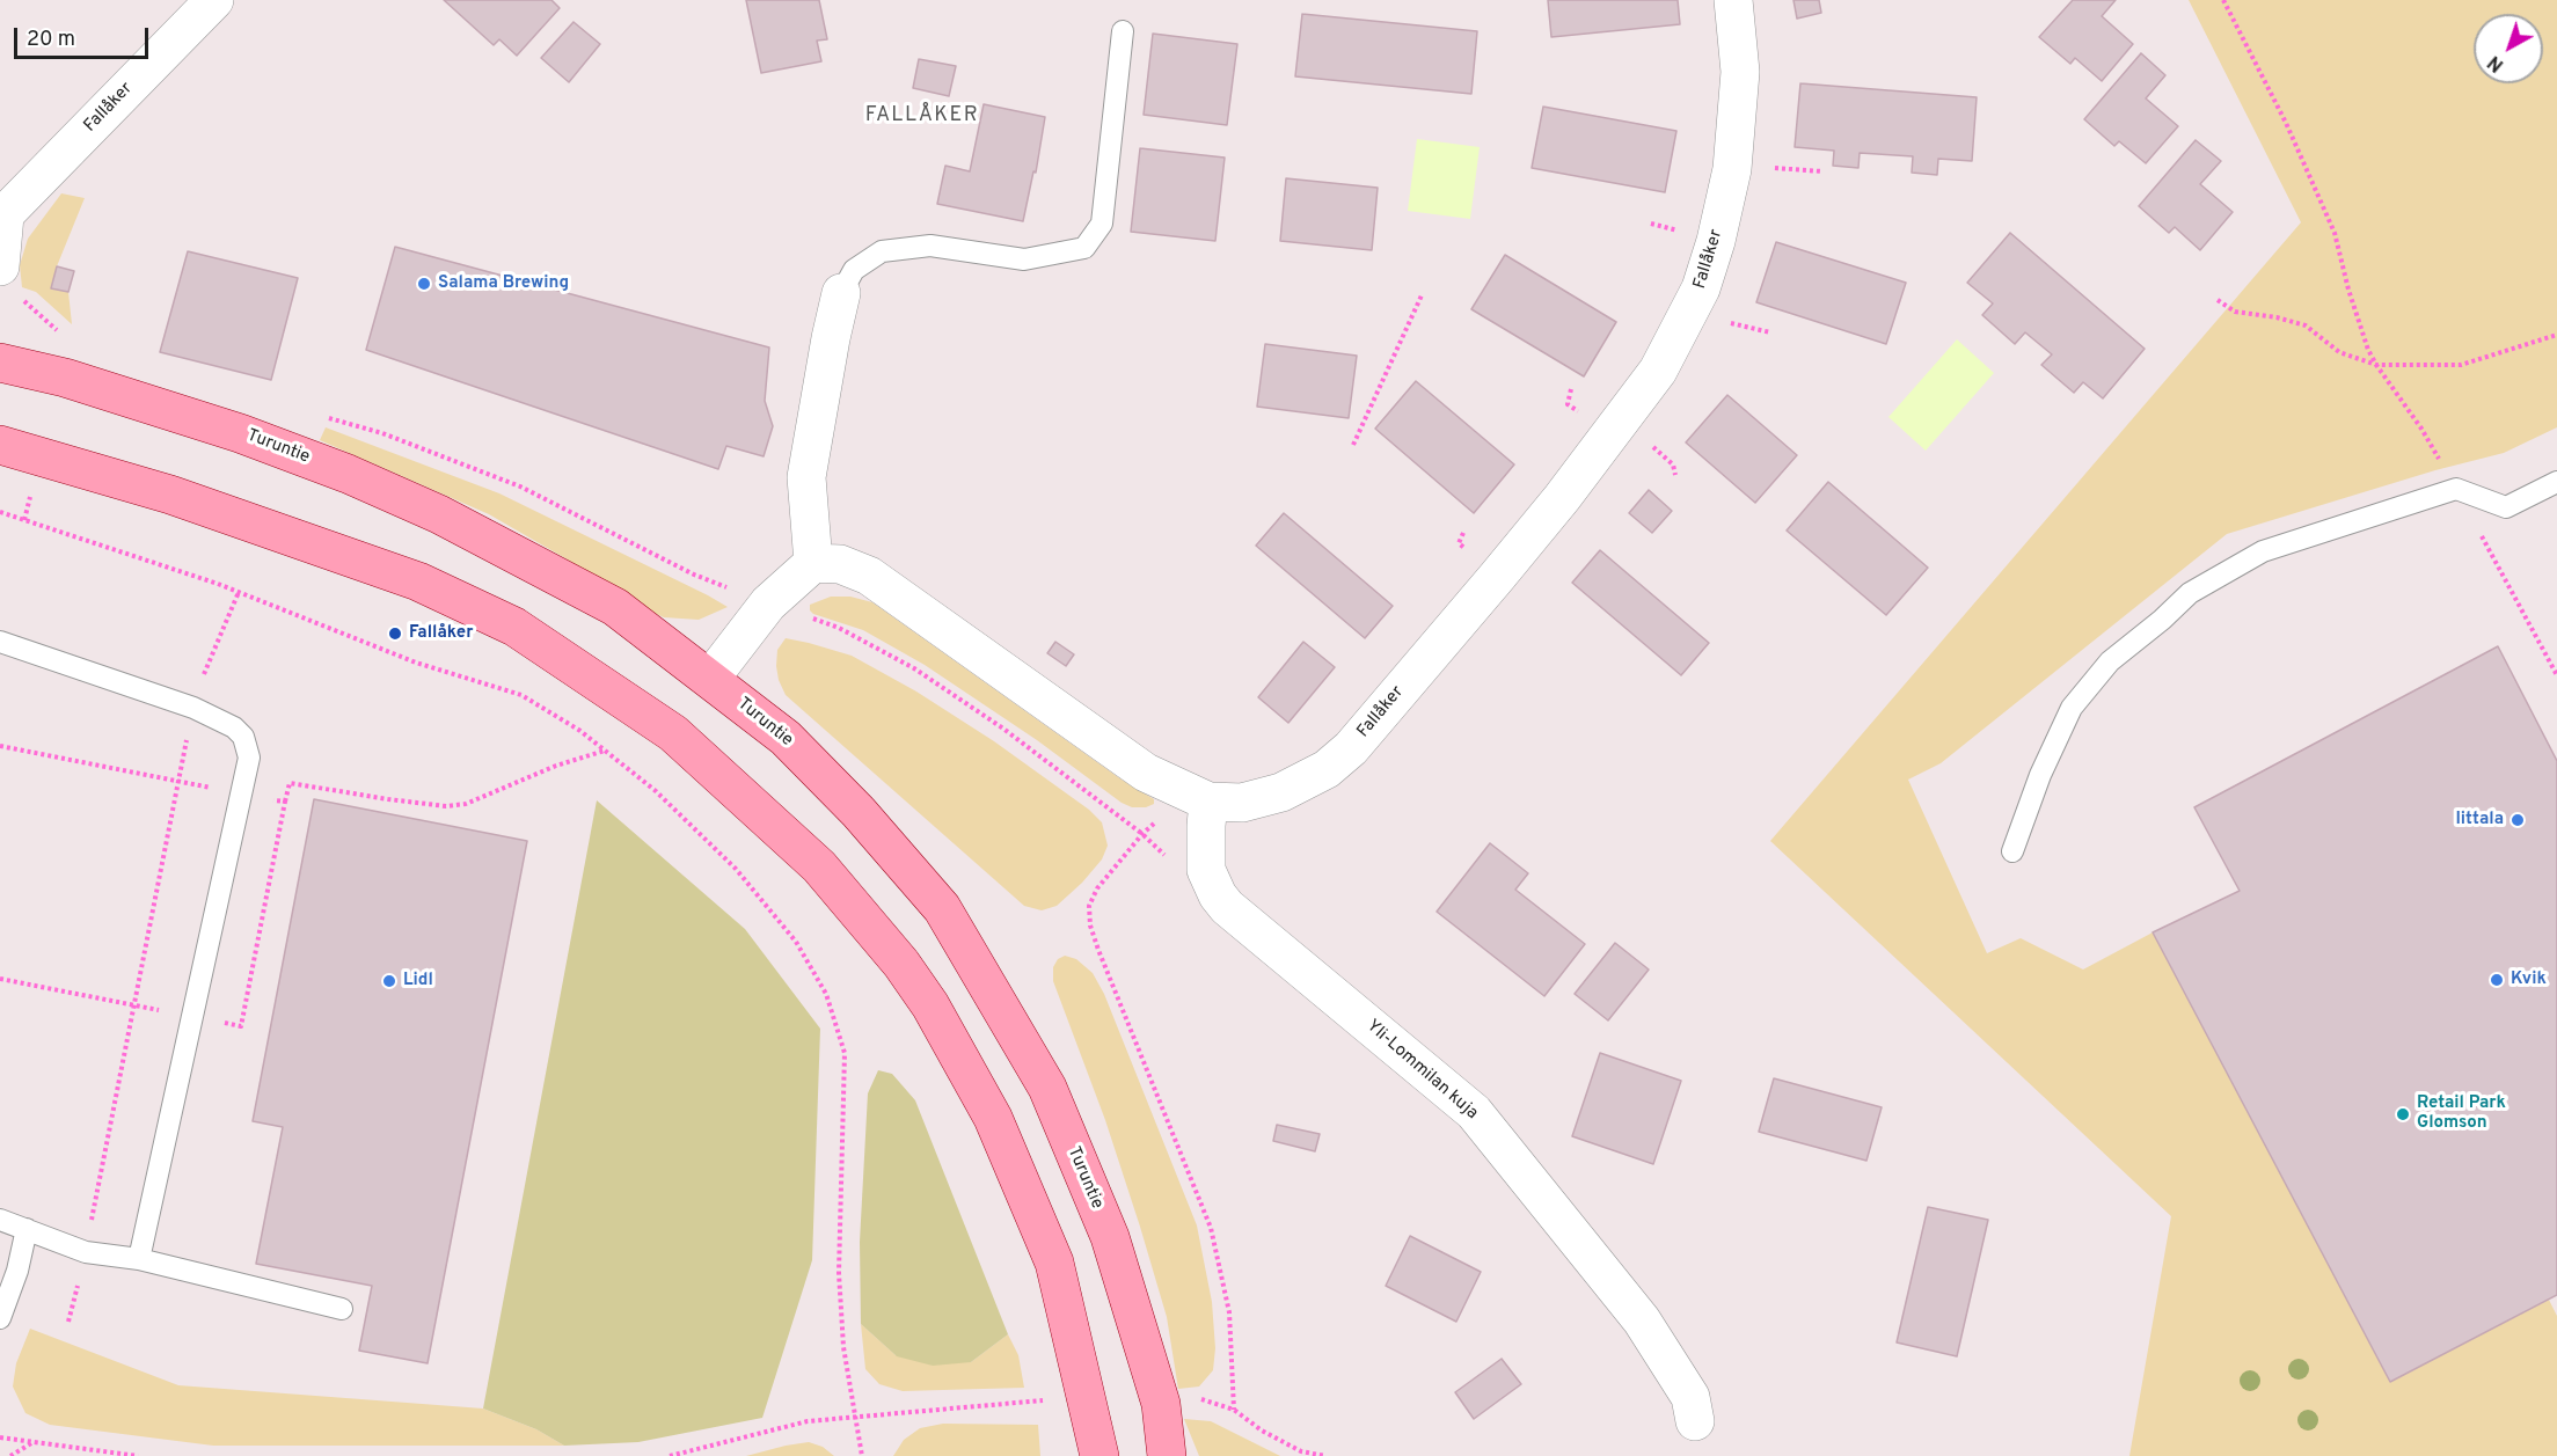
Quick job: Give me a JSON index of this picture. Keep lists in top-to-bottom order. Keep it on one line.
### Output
{"streets":{"main road":["Turuntie"],"street":["Fallåker","Yli-Lommilan kuja"]},"crossings":[["Fallåker","Yli-Lommilan kuja"]],"districts":["FALLÅKER"],"places":["Salama Brewing","Fallåker","Iittala","Kvik","Lidl","Retail Park Glomson"],"scale_bar":"20 m","north":"bottom left"}
